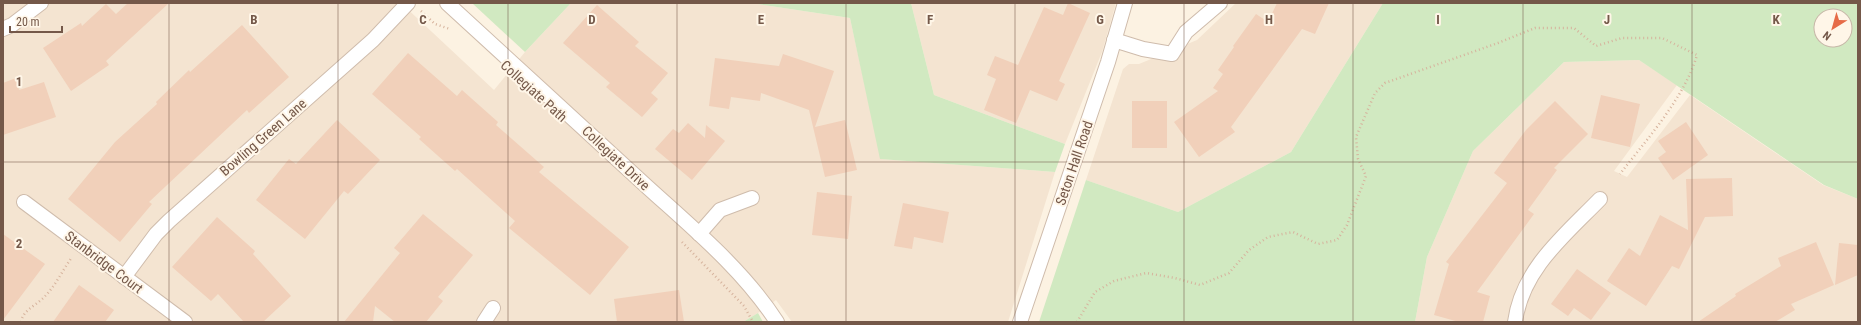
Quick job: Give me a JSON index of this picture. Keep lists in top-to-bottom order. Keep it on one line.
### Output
{"streets":{"street":["Bowling Green Lane","Collegiate Drive","Seton Hall Road","Stanbridge Court"]},"crossings":[["Bowling Green Lane","Stanbridge Court"]],"scale_bar":"20 m","north":"bottom left","grid":{"columns":["B","C","D","E","F","G","H","I","J","K"],"rows":["1","2"]}}
